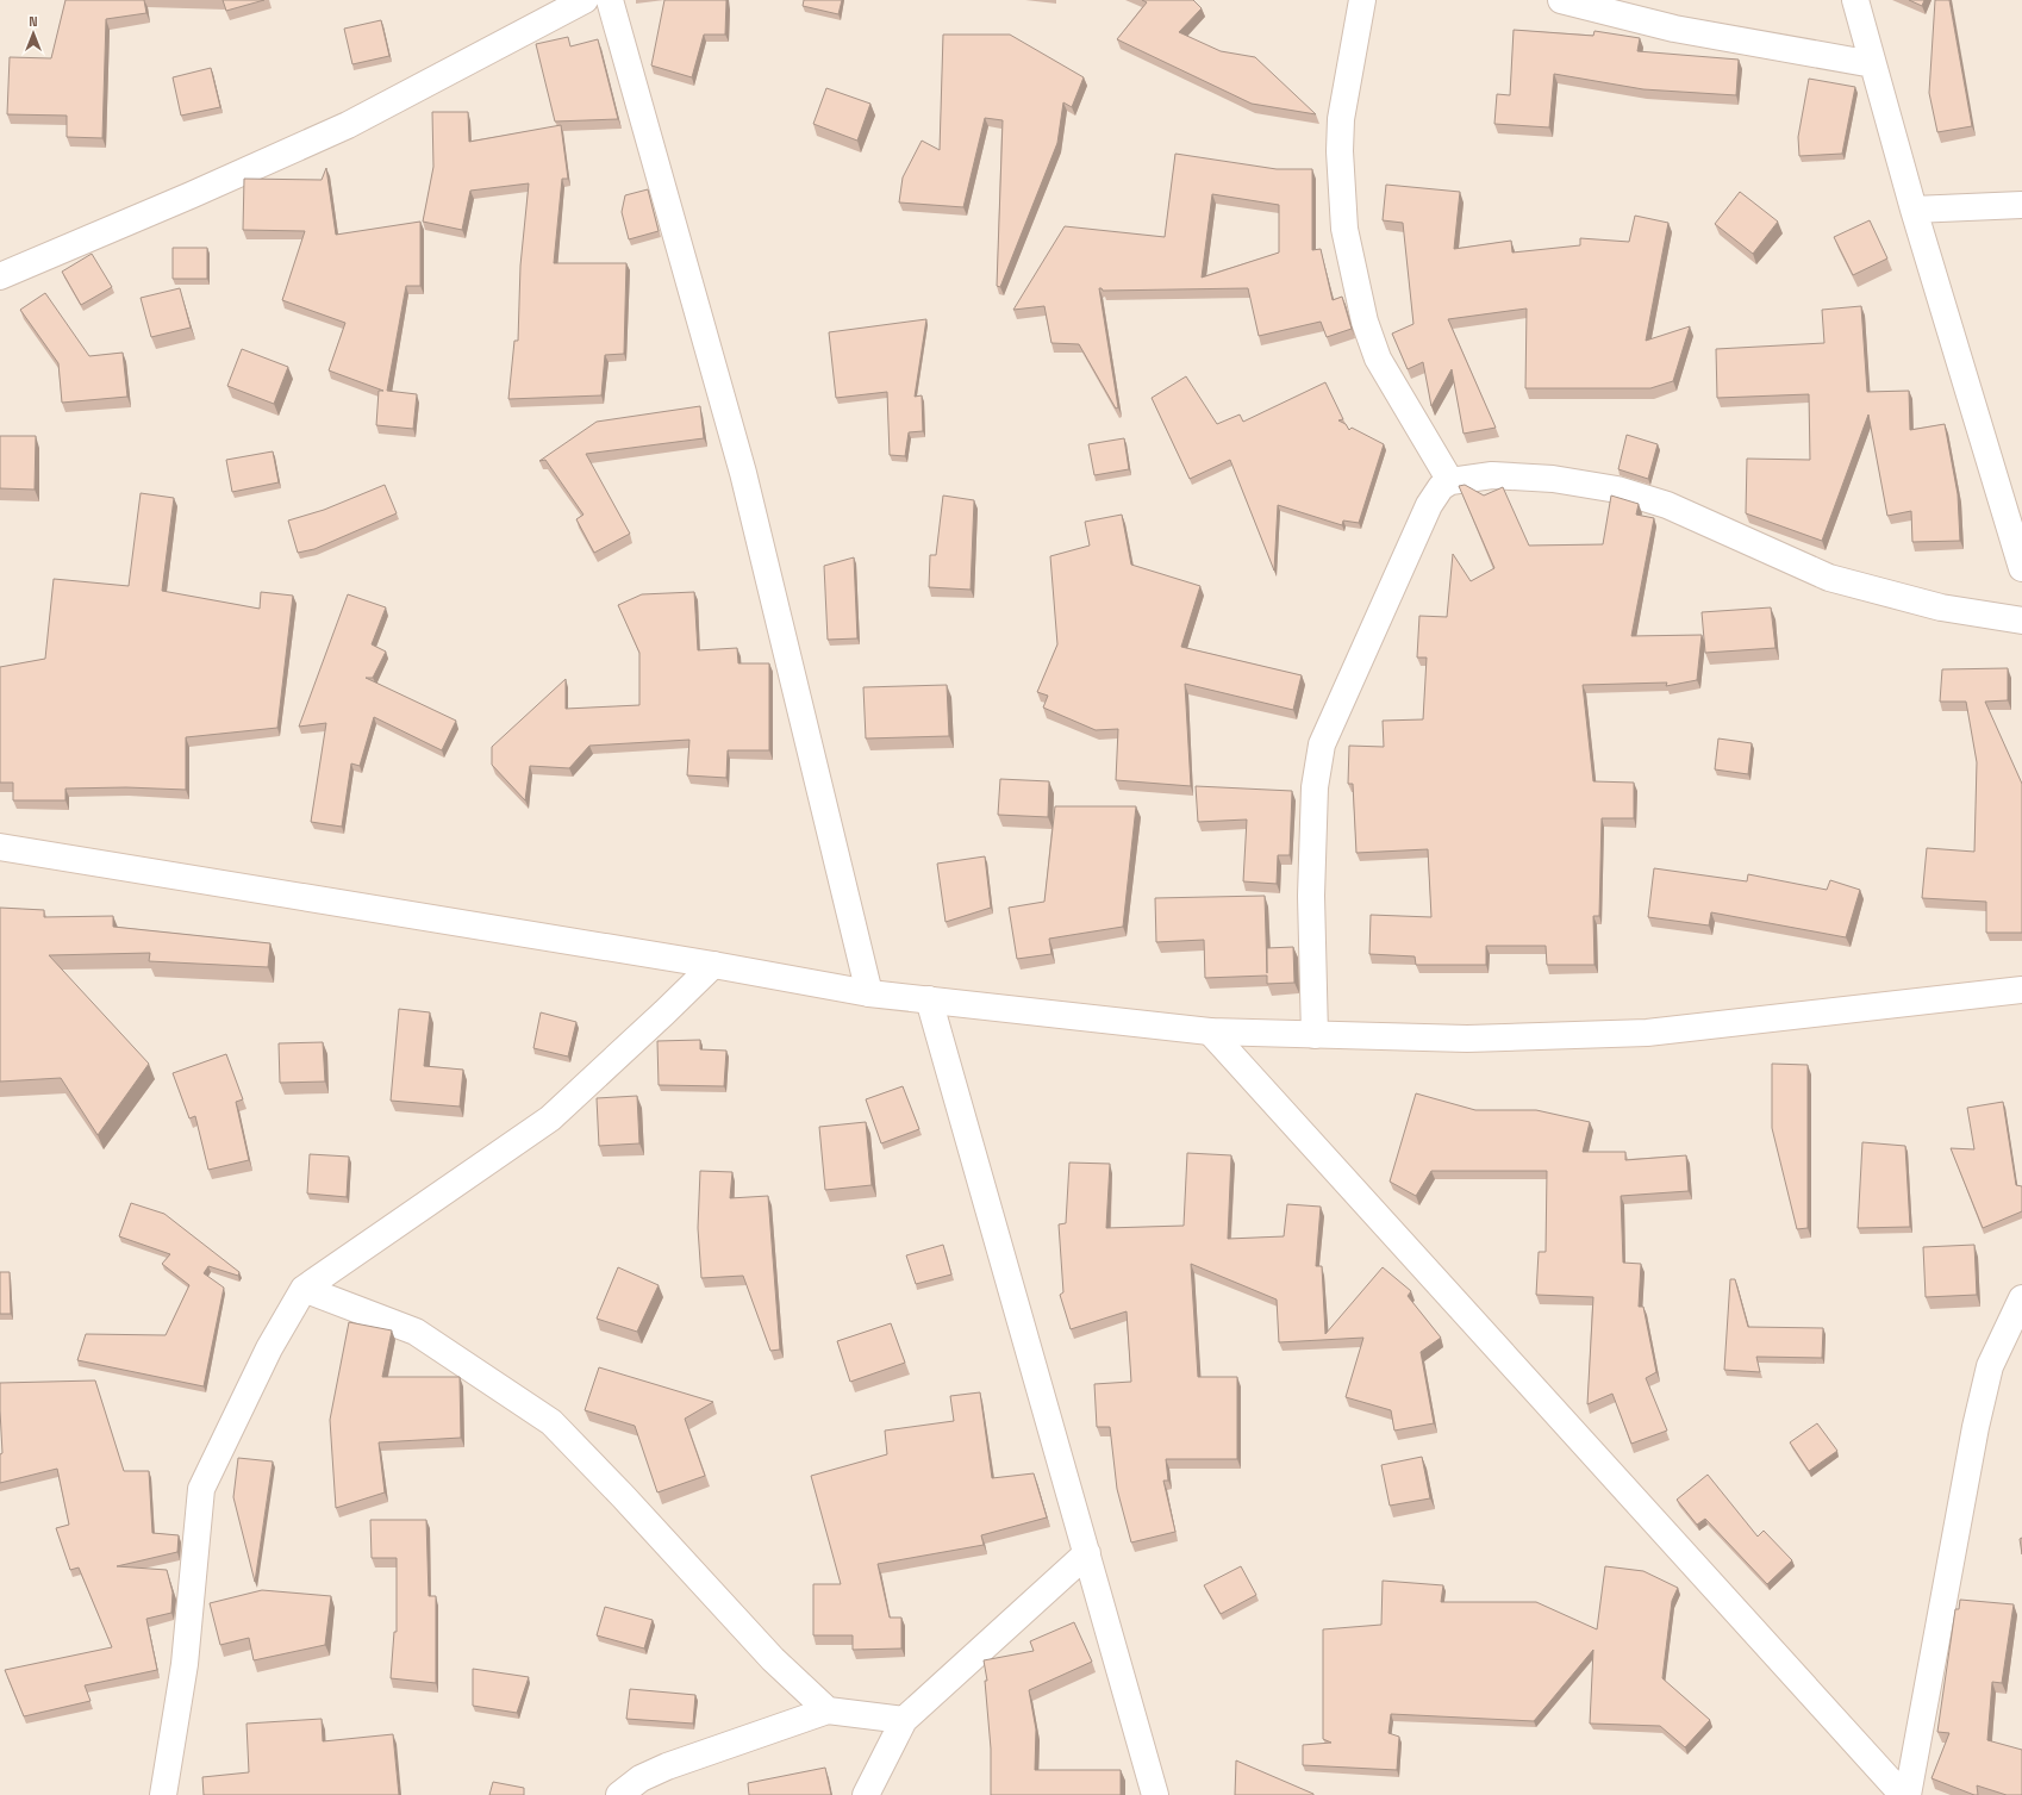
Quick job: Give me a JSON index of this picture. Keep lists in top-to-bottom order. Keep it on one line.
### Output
{"north":"top"}
